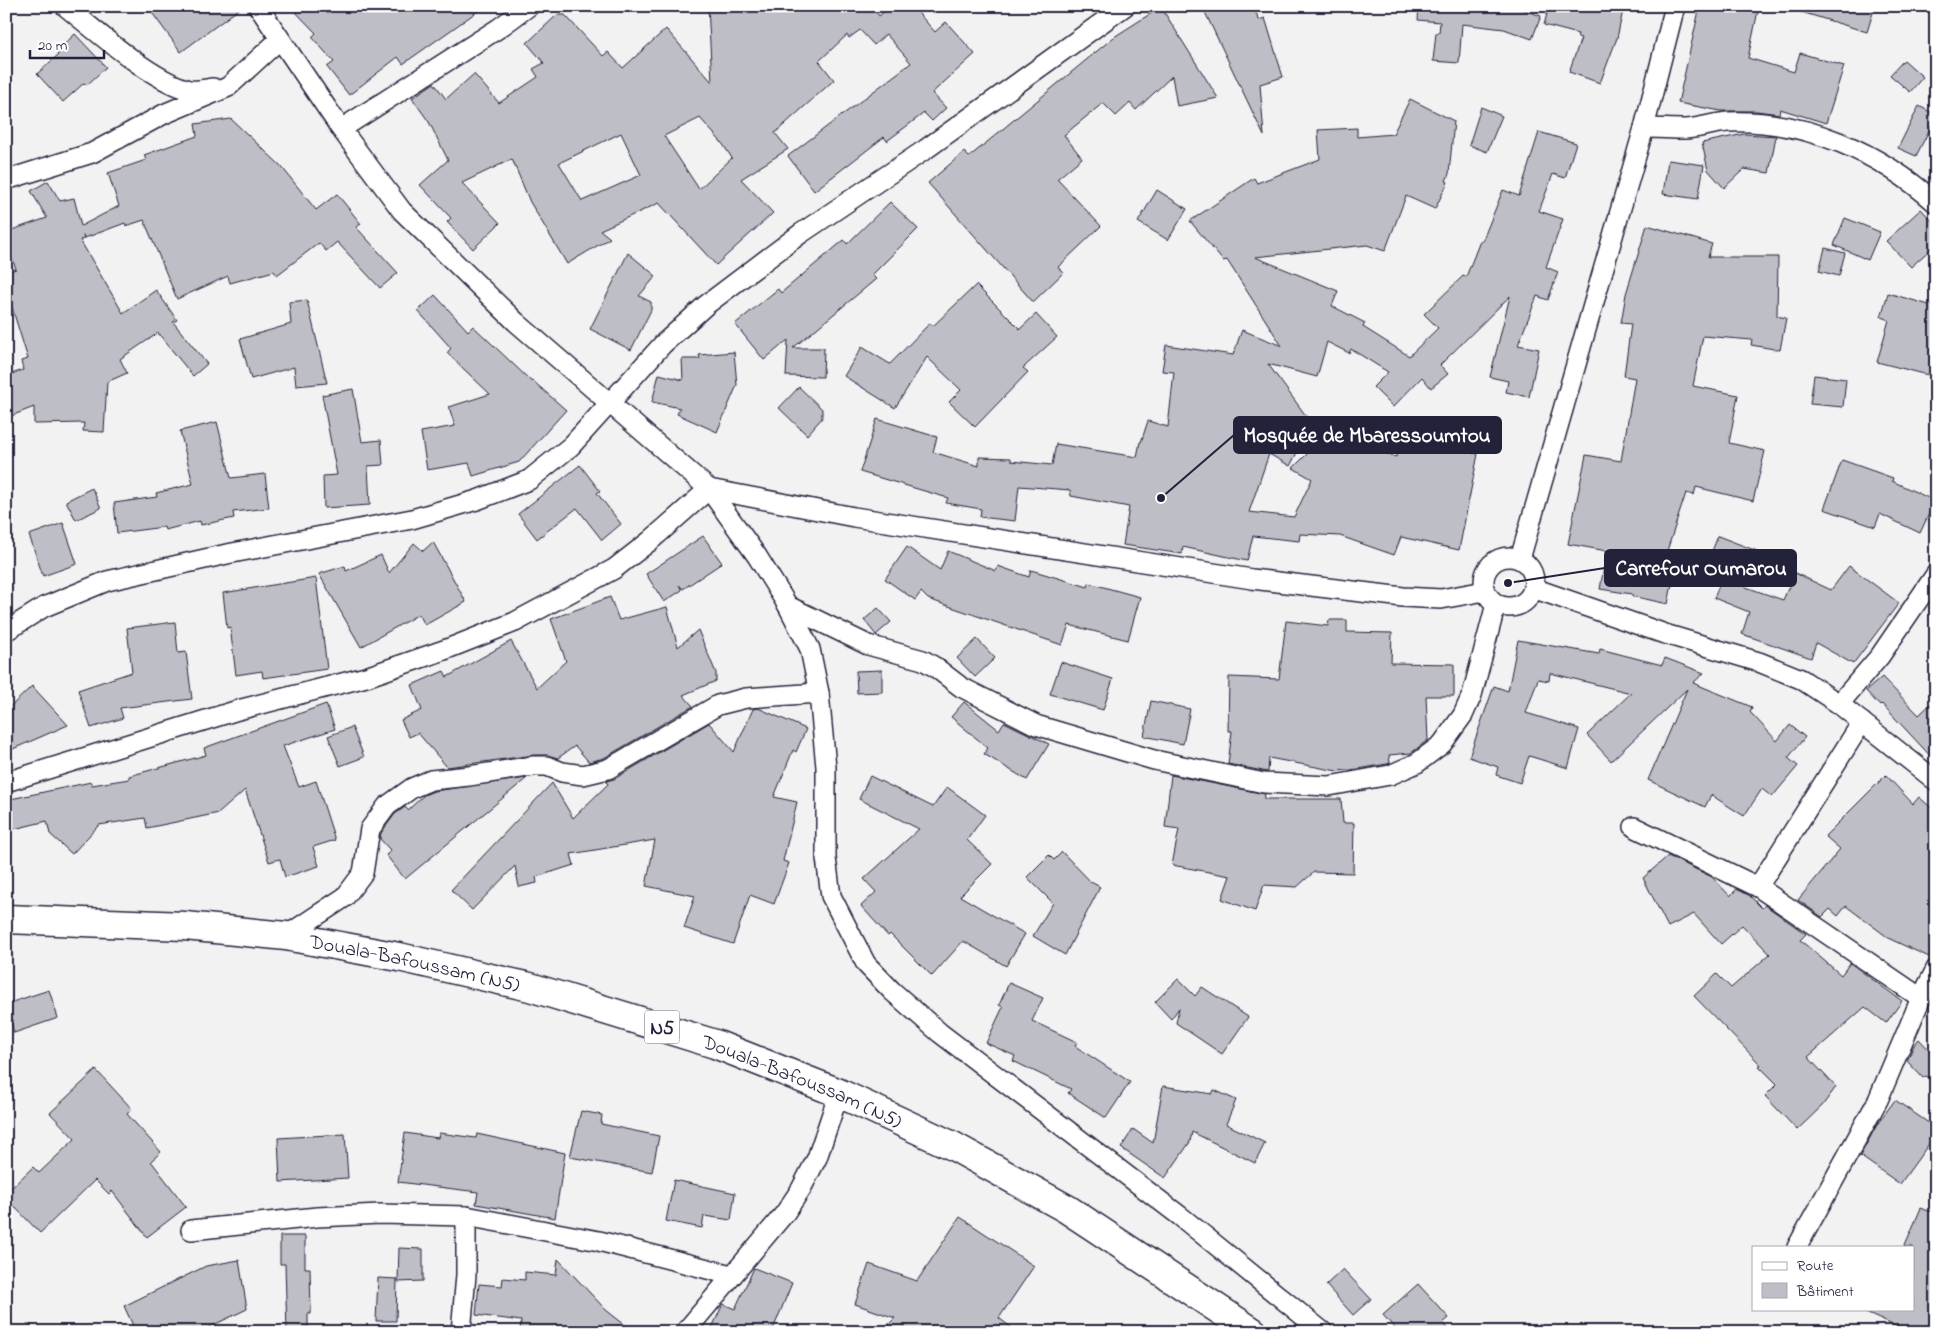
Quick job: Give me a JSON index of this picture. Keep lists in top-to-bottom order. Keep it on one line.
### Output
{"streets":{"highway":["Douala-Bafoussam (N5)","N5"]},"places":["Mosquée de Mbaressoumtou","Carrefour Oumarou"],"legend":["Route","Bâtiment"],"scale_bar":"20 m"}
